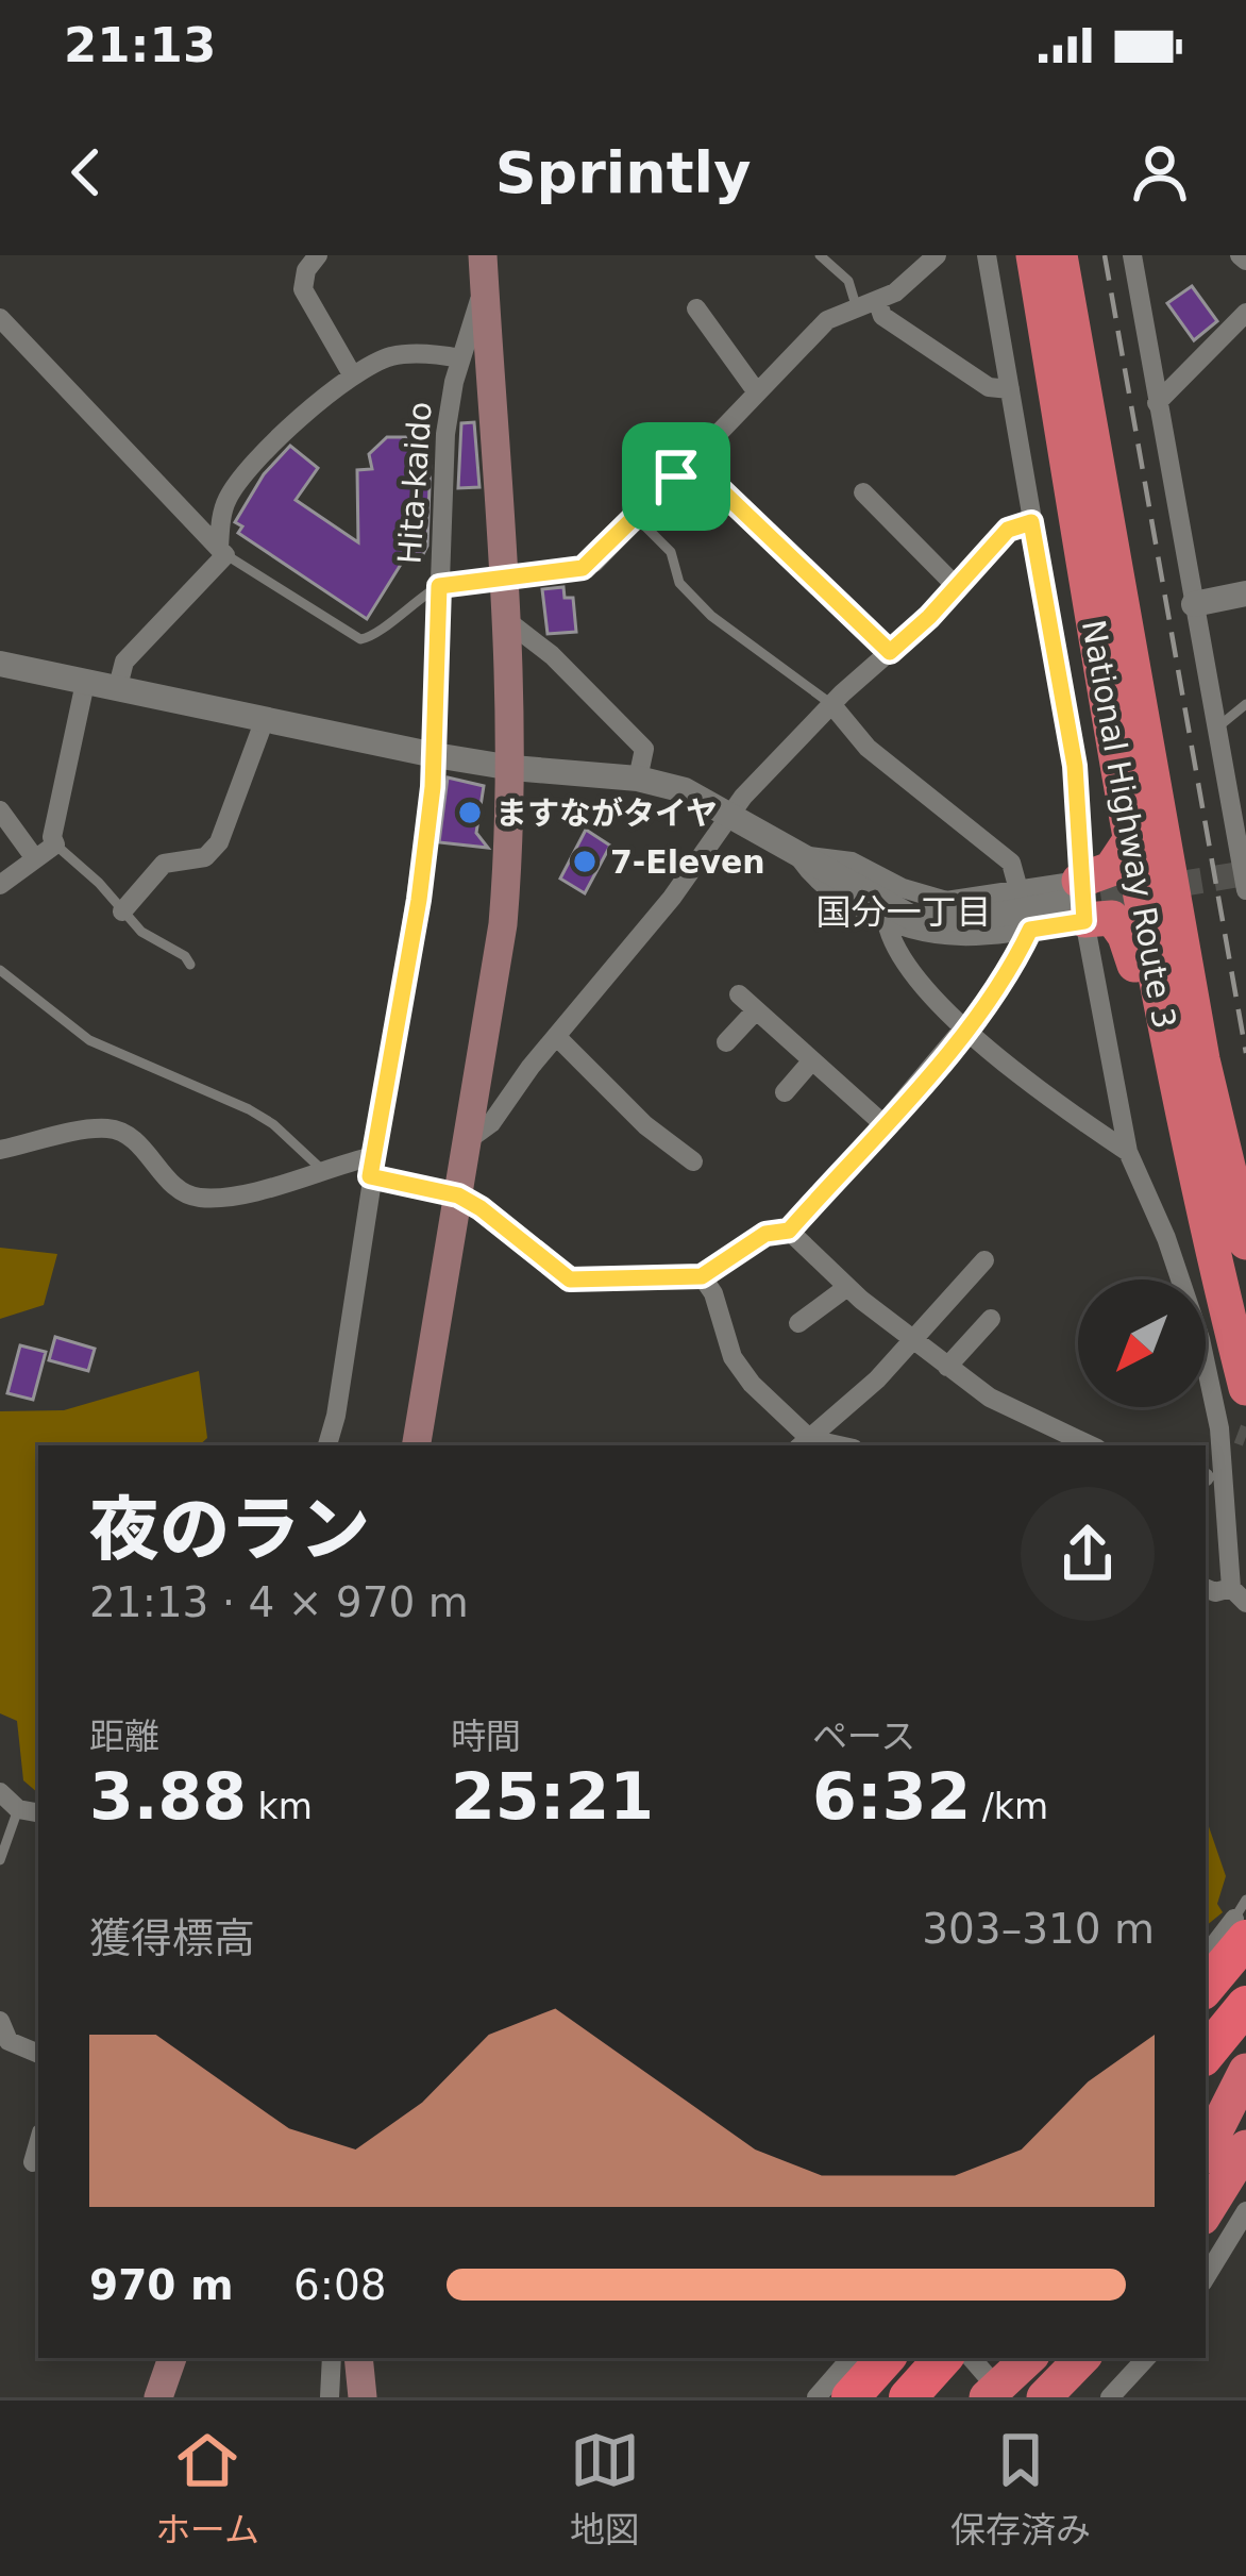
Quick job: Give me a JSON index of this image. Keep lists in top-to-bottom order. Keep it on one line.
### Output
{"streets":{"highway":["National Highway Route 3"],"street":["Hita-kaido"]},"districts":["国分一丁目"],"places":["ますながタイヤ","7-Eleven"],"north":"bottom left","page":{"status":"21:13","header":"Sprintly","heading":["夜のラン","21:13 · 4 × 970 m"],"stats":[["距離","3.88 km"],["時間","25:21"],["ペース","6:32 /km"]],"chart":["獲得標高","303–310 m"],"list":[{"name":"970 m","note":"6:08"}],"tabs":["ホーム","地図","保存済み"]}}
